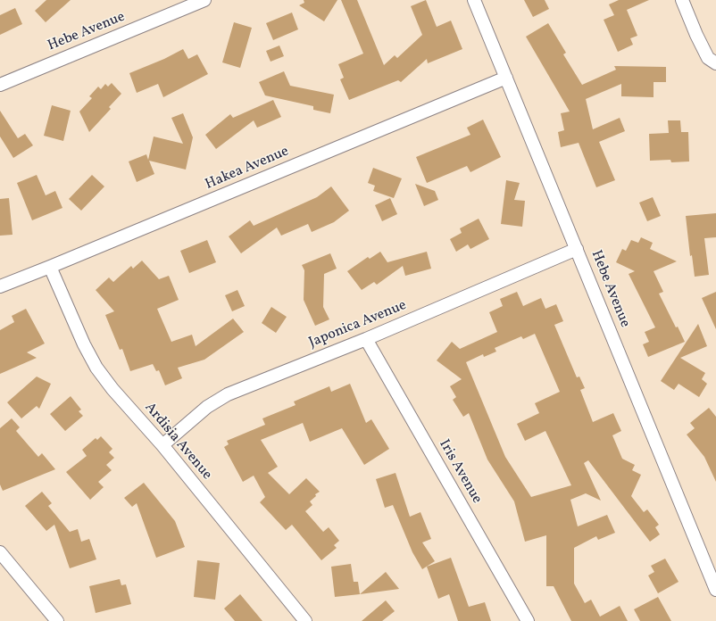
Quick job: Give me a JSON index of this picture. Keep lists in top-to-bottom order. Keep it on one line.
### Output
{"streets":{"street":["Hebe Avenue","Hakea Avenue","Japonica Avenue","Ardisia Avenue","Iris Avenue"]},"crossings":[["Hebe Avenue","Hakea Avenue"],["Hebe Avenue","Japonica Avenue"],["Hakea Avenue","Ardisia Avenue"],["Japonica Avenue","Ardisia Avenue"],["Japonica Avenue","Iris Avenue"]]}
